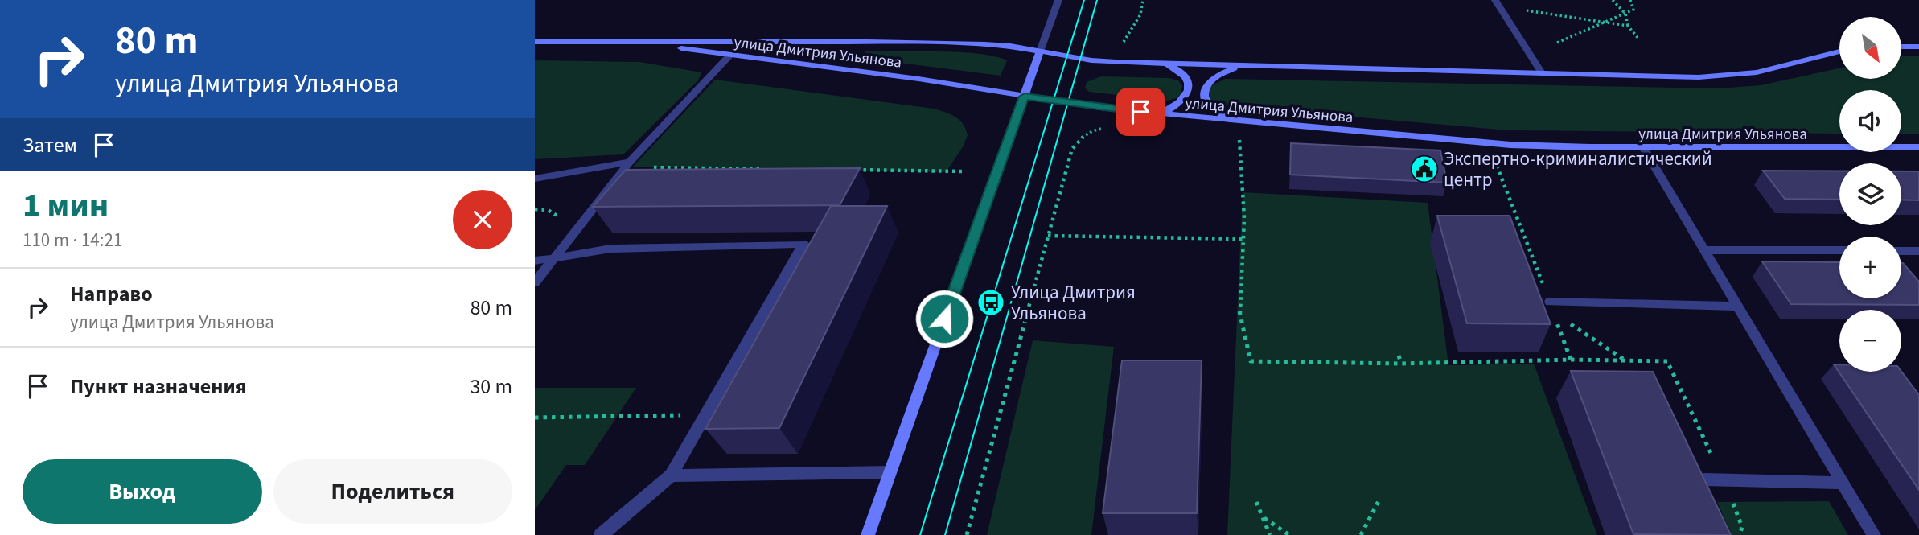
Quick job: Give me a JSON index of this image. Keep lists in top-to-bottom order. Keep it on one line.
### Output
{"streets":{"main road":["улица Дмитрия Ульянова"]},"places":{"public building":["Экспертно-криминалистический центр"],"bus stop":["Улица Дмитрия Ульянова"]},"north":"bottom right","page":{"turn":["80 m","улица Дмитрия Ульянова"],"map_buttons":["+","−"],"then":"Затем","heading":["1 мин","110 m · 14:21"],"list":[{"name":"Направо","note":"улица Дмитрия Ульянова","value":"80 m"},{"name":"Пункт назначения","value":"30 m"}],"buttons":["Выход","Поделиться"]}}
